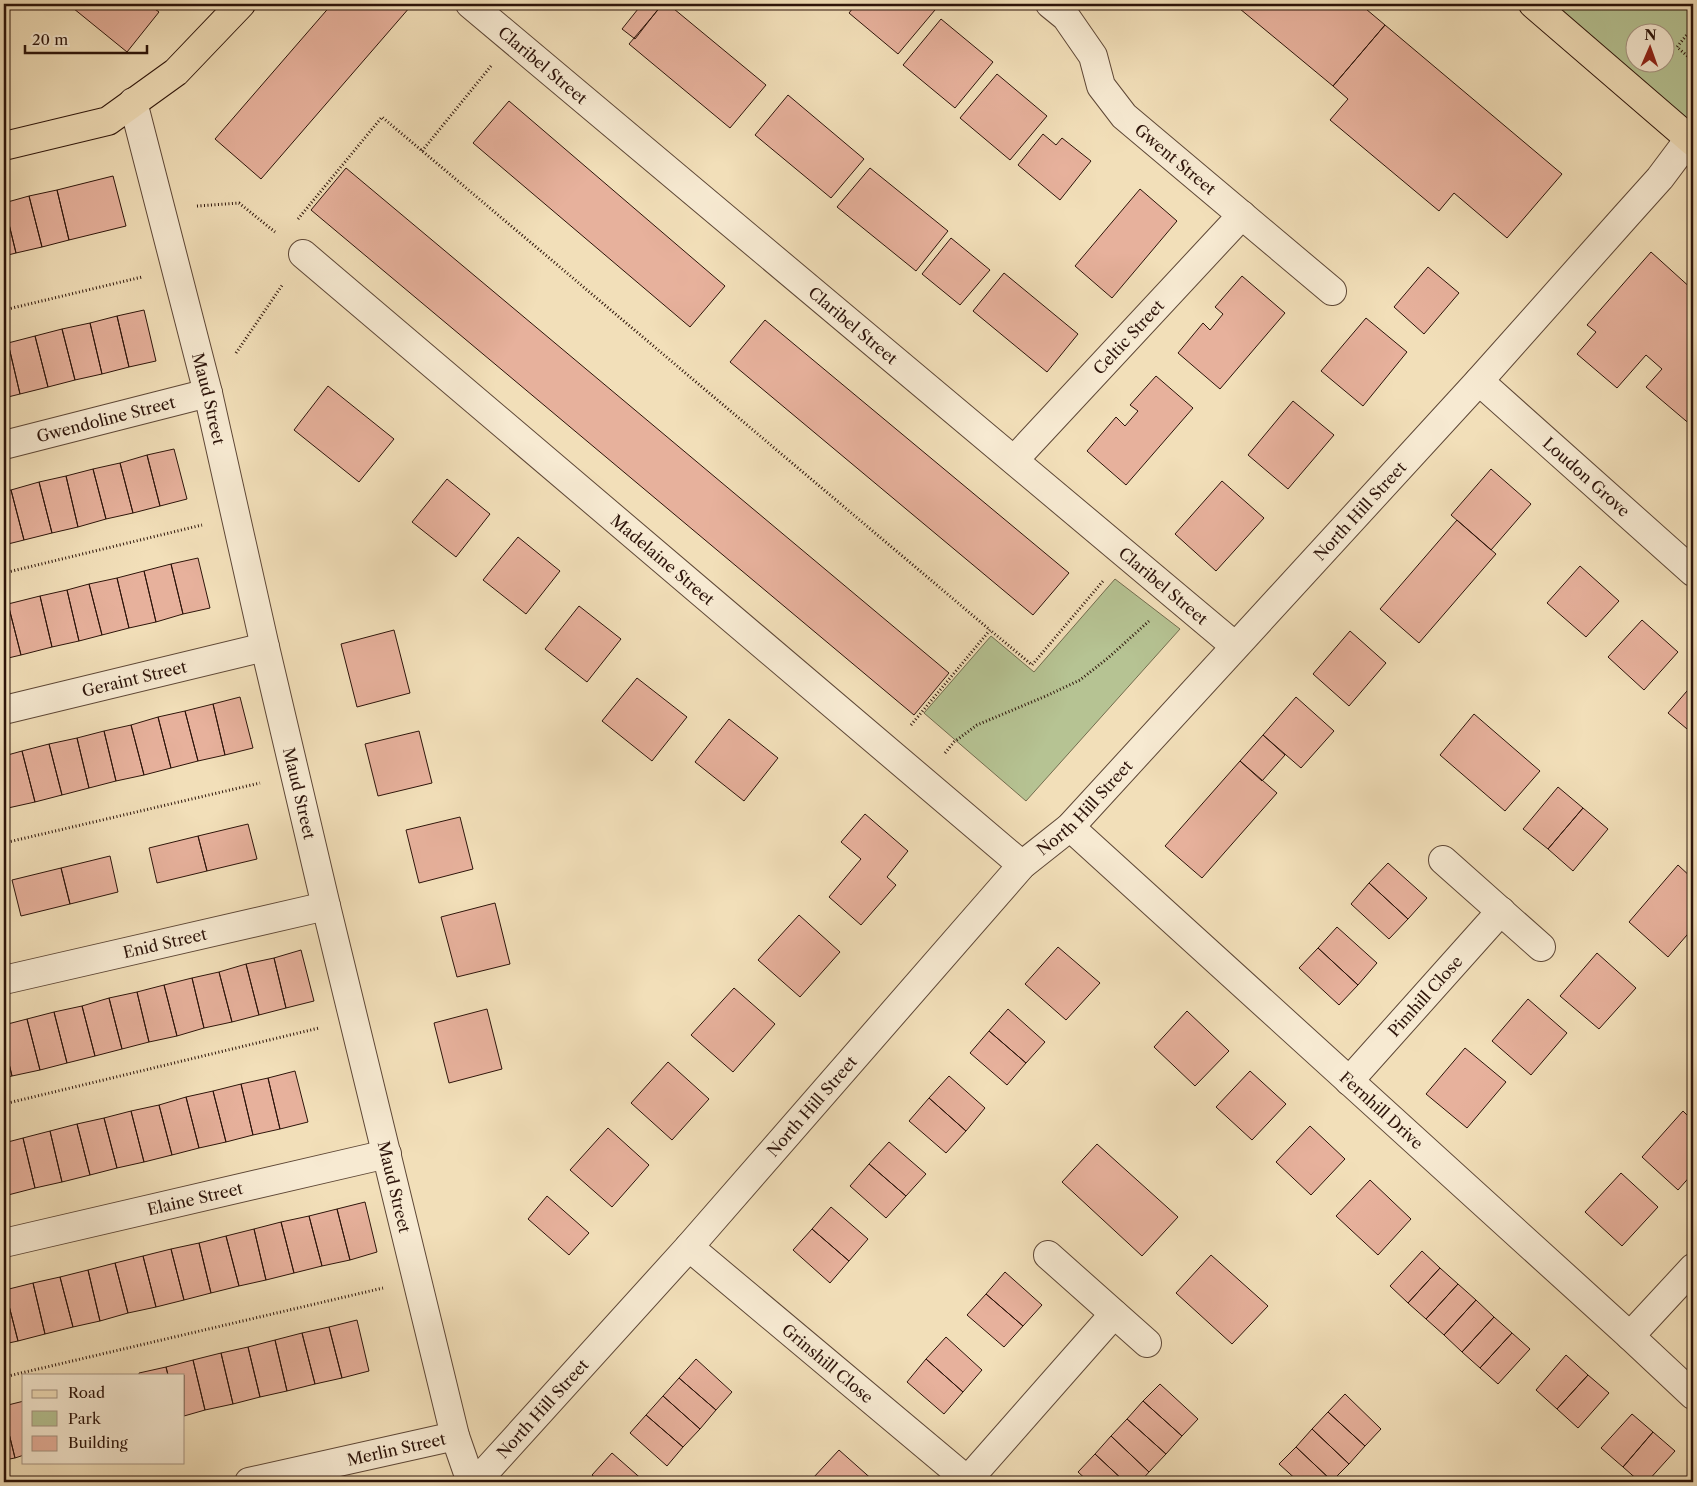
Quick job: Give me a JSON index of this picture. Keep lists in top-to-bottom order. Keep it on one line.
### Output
{"streets":{"street":["Claribel Street","Gwent Street","Celtic Street","Maud Street","Gwendoline Street","Loudon Grove","North Hill Street","Madelaine Street","Geraint Street","Enid Street","Pimhill Close","Fernhill Drive","Elaine Street","Grinshill Close","Merlin Street"]},"crossings":[["Claribel Street","Celtic Street"],["Claribel Street","North Hill Street"],["Gwent Street","Celtic Street"],["Maud Street","Gwendoline Street"],["Maud Street","Geraint Street"],["Maud Street","Enid Street"],["Maud Street","Elaine Street"],["Maud Street","Merlin Street"],["Loudon Grove","North Hill Street"],["North Hill Street","Madelaine Street"],["North Hill Street","Fernhill Drive"],["North Hill Street","Grinshill Close"],["Pimhill Close","Fernhill Drive"]],"legend":["Road","Park","Building"],"scale_bar":"20 m","north":"top"}
